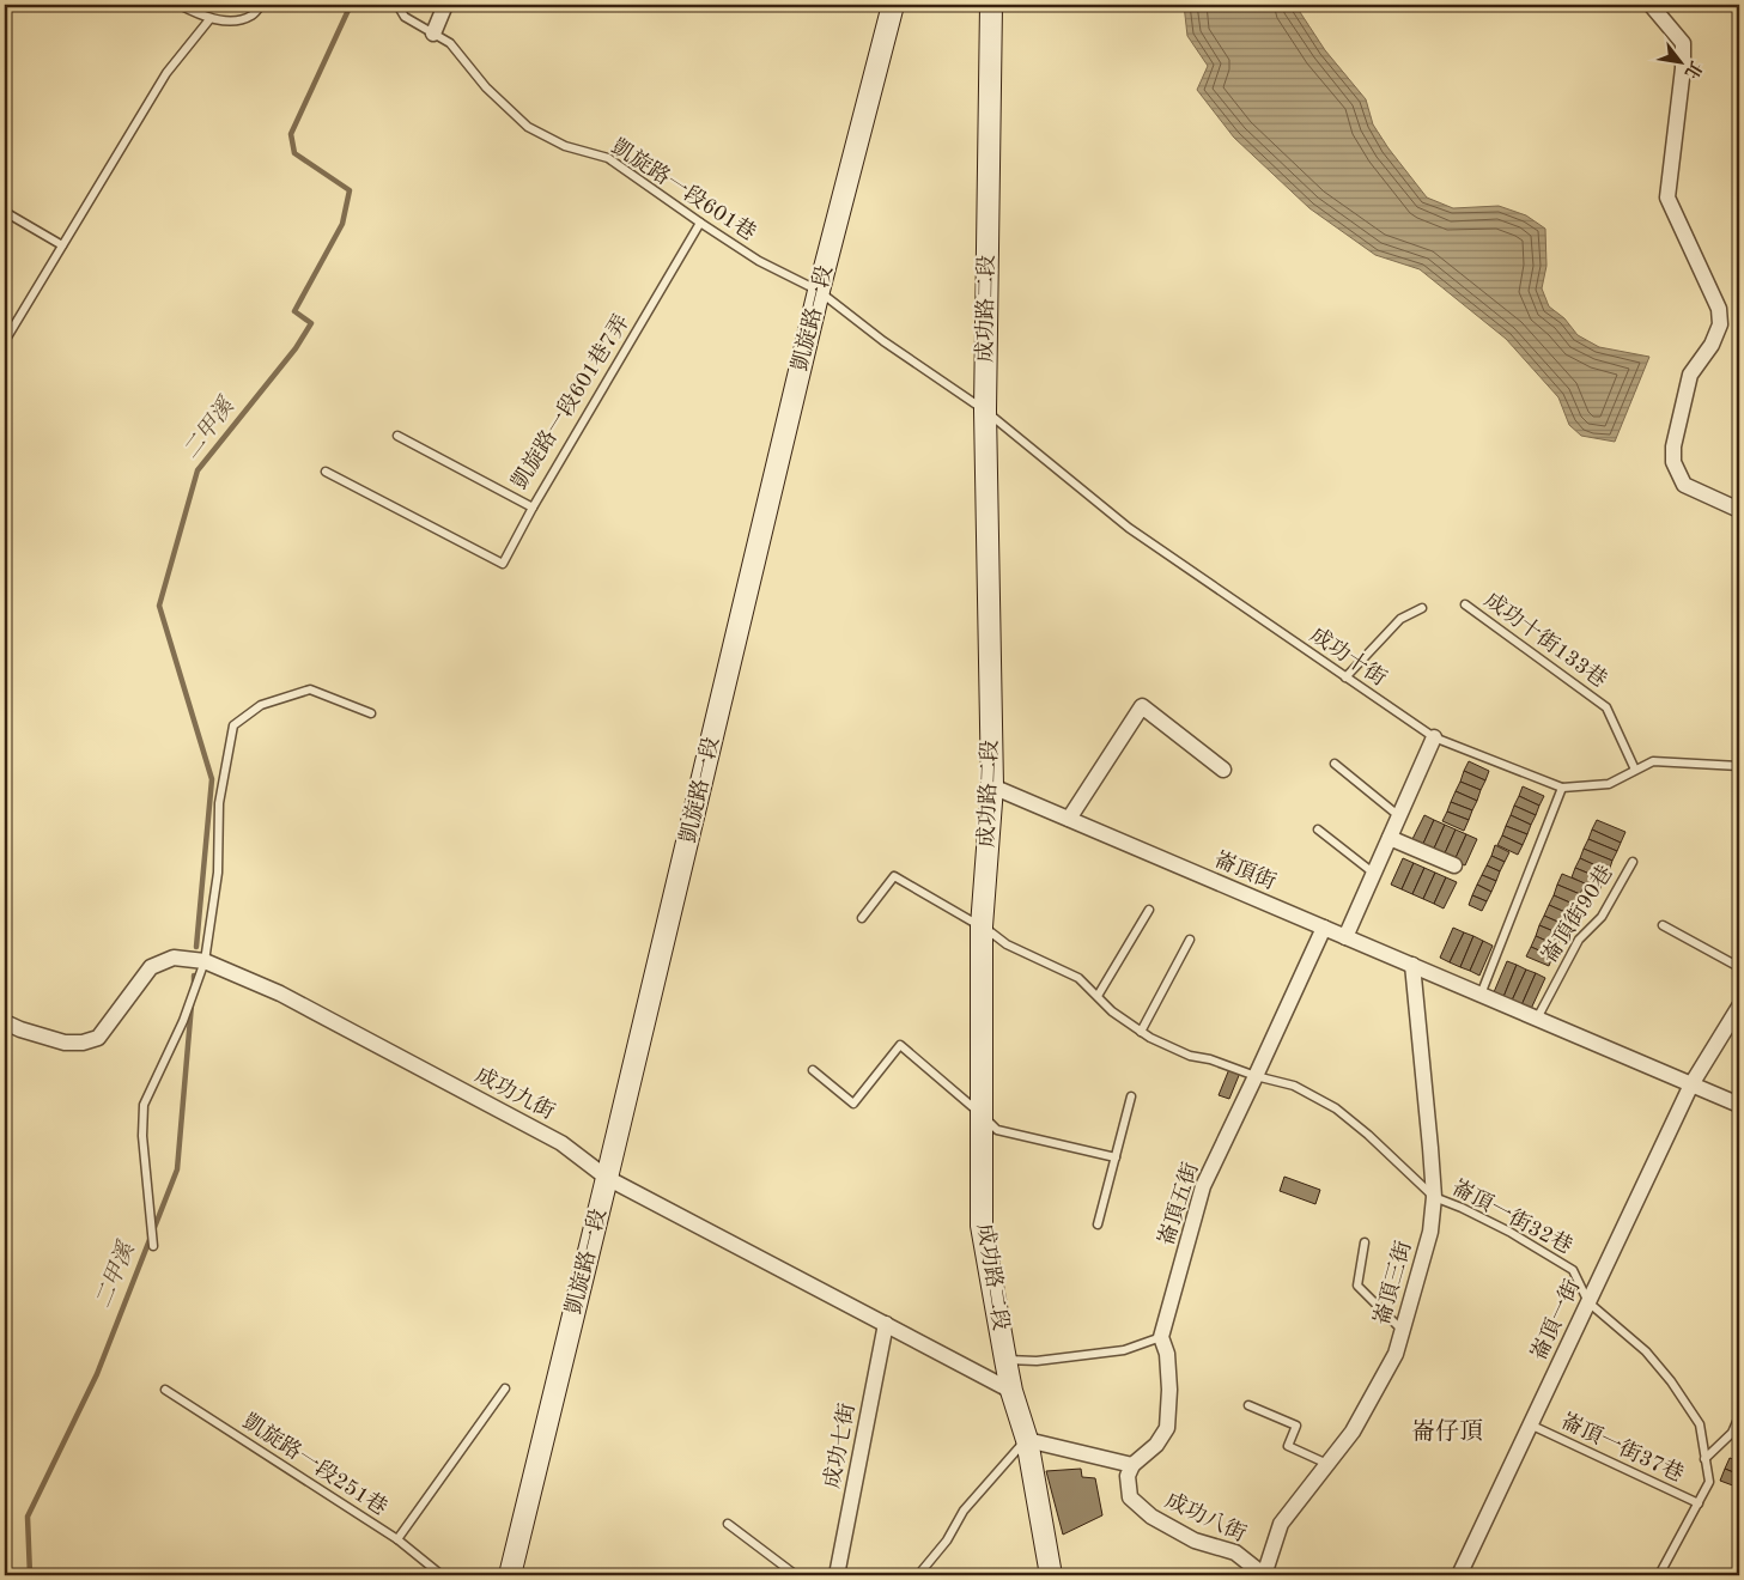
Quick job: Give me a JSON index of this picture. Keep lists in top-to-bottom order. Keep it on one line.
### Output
{"streets":{"street":["成功路二段","凱旋路一段","崙頂街","成功九街","崙頂五街","崙頂三街","崙頂一街","成功七街","成功八街"],"lane":["凱旋路一段601巷","凱旋路一段601巷7弄","成功十街133巷","成功十街","崙頂街90巷","崙頂一街32巷","崙頂一街37巷","凱旋路一段251巷"]},"crossings":[["凱旋路一段601巷","成功路二段"],["凱旋路一段601巷","凱旋路一段"],["凱旋路一段601巷","凱旋路一段601巷7弄"],["凱旋路一段601巷","成功十街"],["成功路二段","成功十街"],["成功路二段","崙頂街"],["成功路二段","成功九街"],["凱旋路一段","成功九街"],["成功十街133巷","成功十街"],["崙頂街","崙頂街90巷"],["崙頂街","崙頂五街"],["崙頂街","崙頂三街"],["崙頂街","崙頂一街"],["成功九街","成功七街"],["崙頂五街","成功八街"],["崙頂一街32巷","崙頂三街"],["崙頂一街32巷","崙頂一街"],["崙頂三街","成功八街"],["崙頂一街","崙頂一街37巷"]],"districts":["崙仔頂"],"water":["二甲溪"],"north":"bottom right"}
